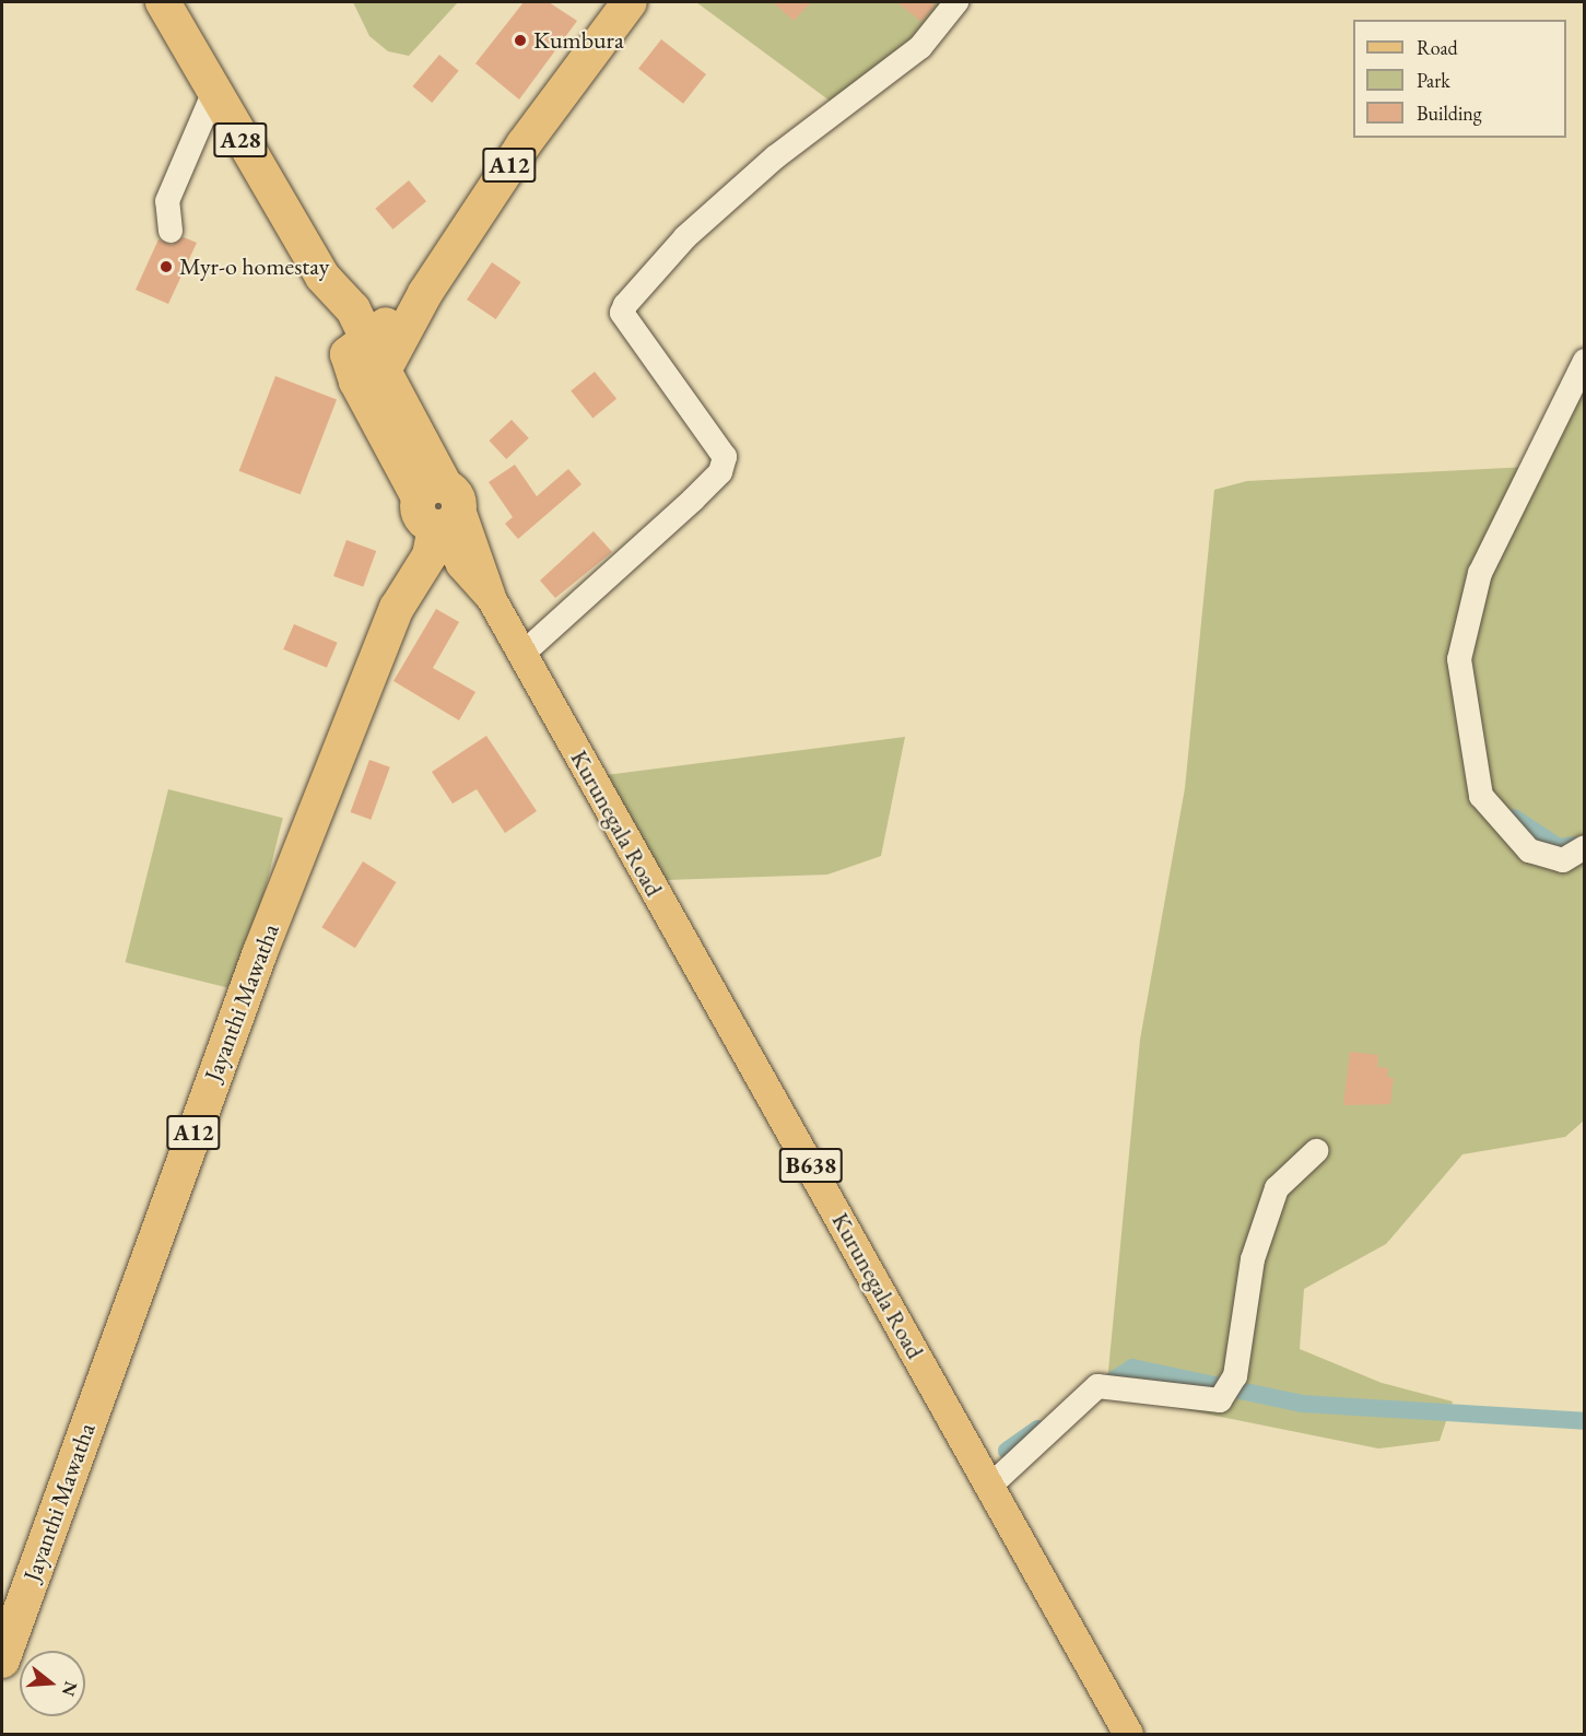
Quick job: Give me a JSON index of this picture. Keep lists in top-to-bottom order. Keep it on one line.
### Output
{"streets":{"highway":["A28","A12","Jayanthi Mawatha"],"main road":["Kurunegala Road","B638"]},"crossings":[["A28","A12"],["Kurunegala Road","Jayanthi Mawatha"]],"places":["Kumbura","Myr-o homestay"],"legend":["Road","Park","Building"],"north":"right"}
